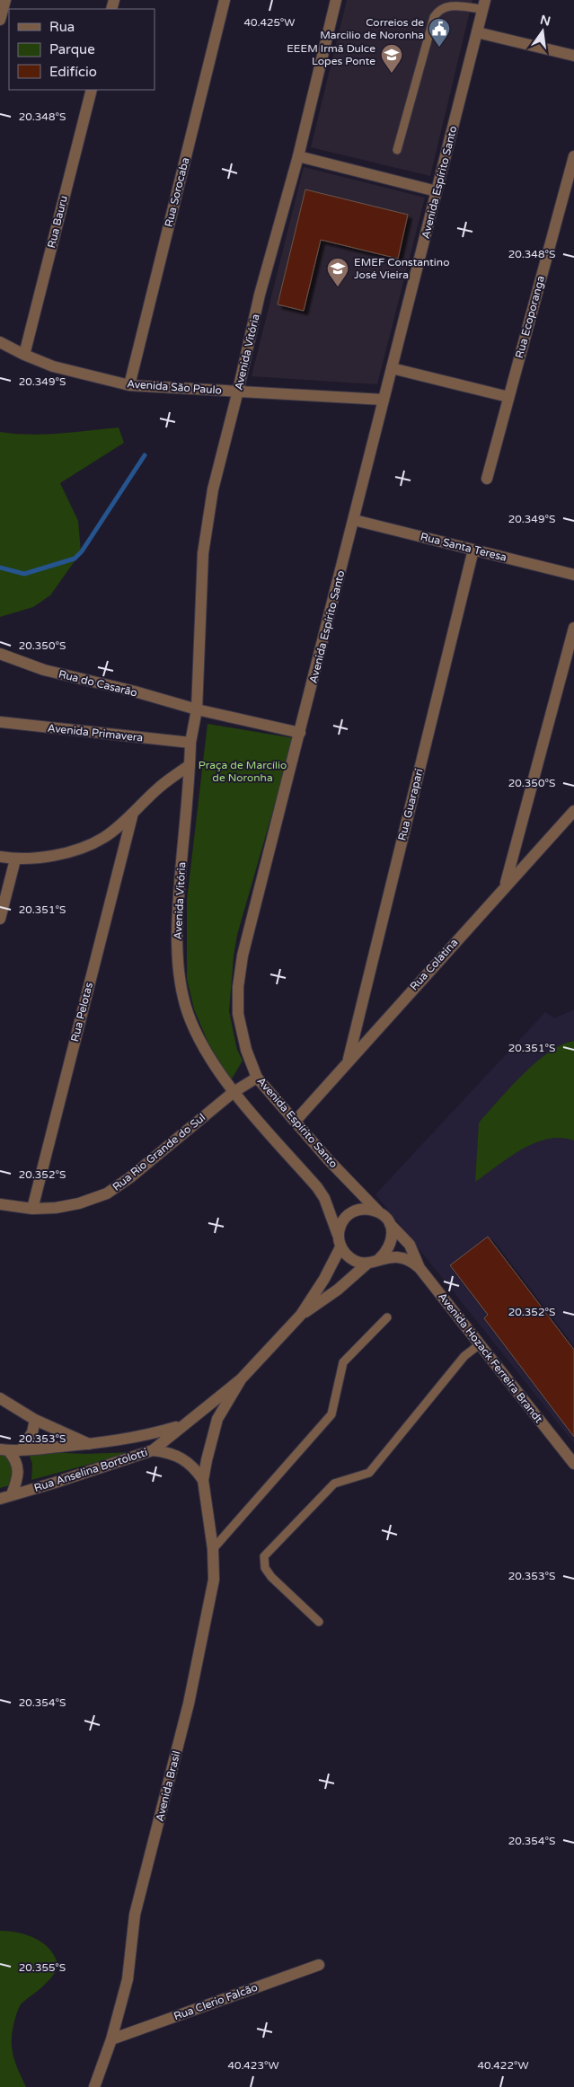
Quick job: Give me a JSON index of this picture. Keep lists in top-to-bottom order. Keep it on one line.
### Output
{"streets":{"street":["Avenida Espírito Santo","Rua Sorocaba","Rua Bauru","Rua Ecoporanga","Avenida Vitória","Avenida São Paulo","Rua Santa Teresa","Rua do Casarão","Avenida Primavera","Rua Guarapari","Rua Colatina","Rua Pelotas","Rua Rio Grande do Sul","Avenida Hozack Ferreira Brandt","Rua Anselina Bortolotti","Avenida Brasil","Rua Clerio Falcão"]},"crossings":[["Avenida Espírito Santo","Avenida São Paulo"],["Avenida Espírito Santo","Rua Santa Teresa"],["Avenida Espírito Santo","Rua Colatina"],["Avenida Espírito Santo","Avenida Hozack Ferreira Brandt"],["Rua Sorocaba","Avenida São Paulo"],["Rua Bauru","Avenida São Paulo"],["Avenida Vitória","Avenida São Paulo"],["Avenida Vitória","Rua do Casarão"],["Avenida Vitória","Avenida Primavera"],["Avenida Vitória","Rua Rio Grande do Sul"],["Rua Santa Teresa","Rua Guarapari"],["Rua Guarapari","Rua Colatina"],["Rua Pelotas","Rua Rio Grande do Sul"],["Avenida Brasil","Rua Clerio Falcão"]],"parks":["Praça de Marcílio de Noronha"],"places":{"public building":["Correios de Marcilio de Noronha"],"school or university":["EEEM Irmã Dulce Lopes Ponte","EMEF Constantino José Vieira"]},"legend":["Rua","Parque","Edifício"],"north":"top","coordinates":["40.425°W","20.348°S","20.349°S","20.350°S","20.351°S","20.352°S","20.353°S","20.354°S","20.355°S","40.423°W","40.422°W"]}
